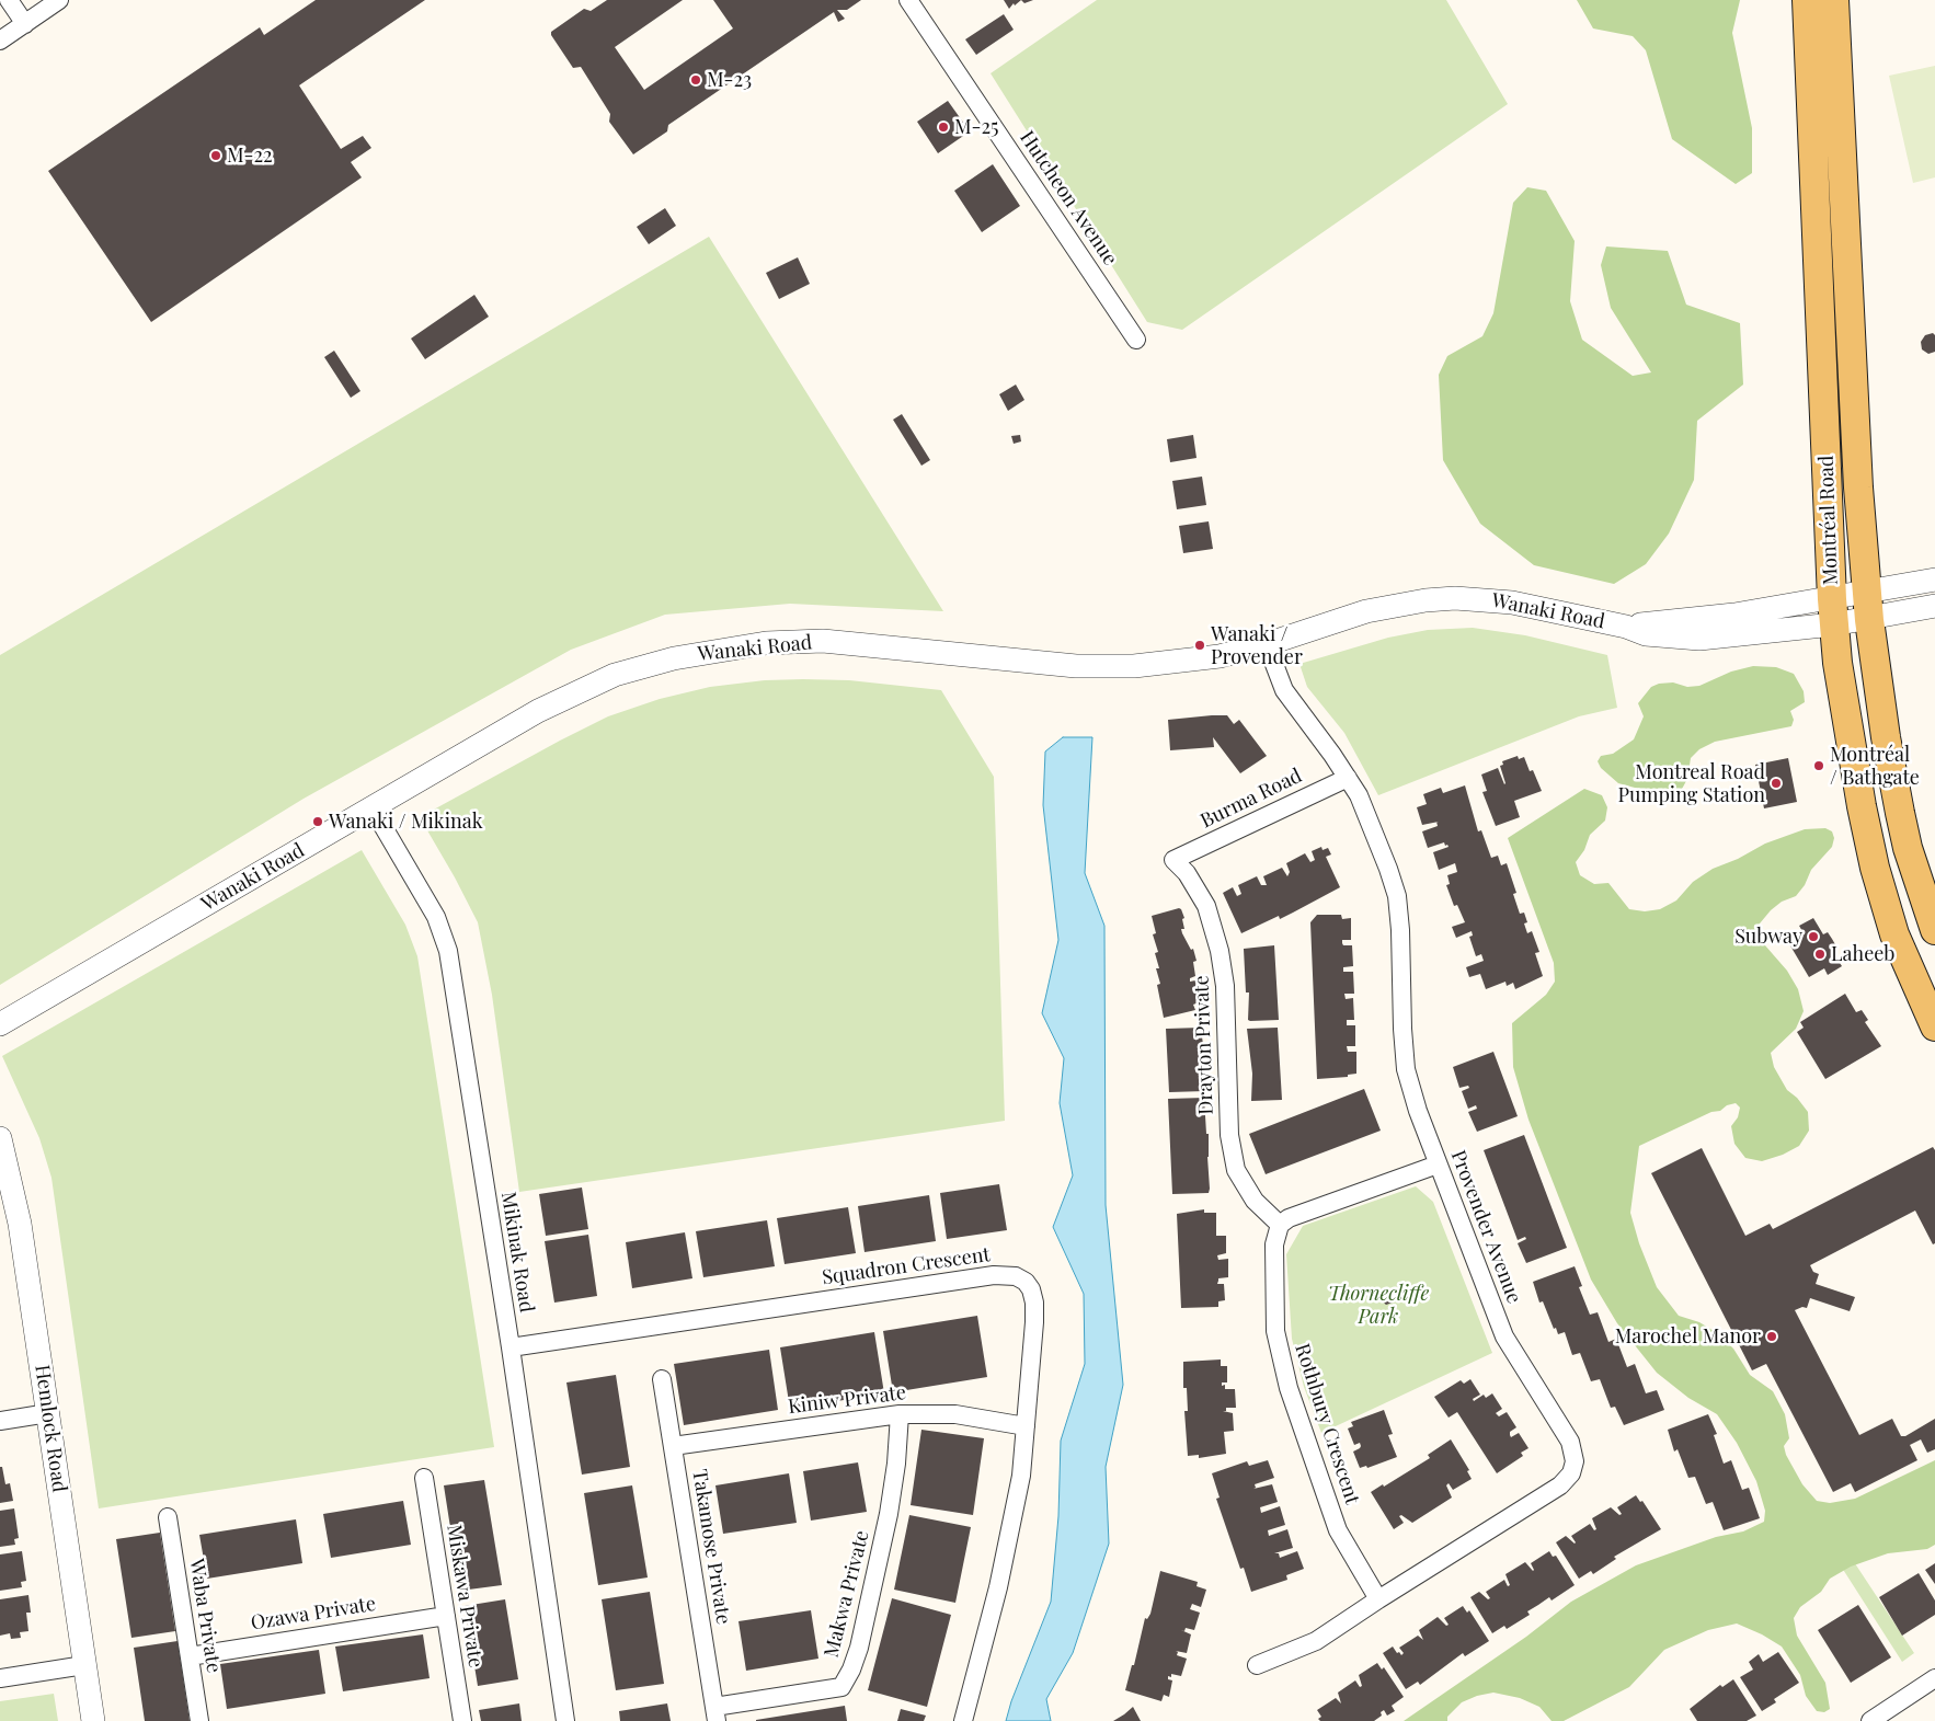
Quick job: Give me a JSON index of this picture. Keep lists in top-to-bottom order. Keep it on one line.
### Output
{"streets":{"main road":["Montréal Road"],"street":["Hutcheon Avenue","Wanaki Road","Burma Road","Drayton Private","Provender Avenue","Mikinak Road","Squadron Crescent","Kiniw Private","Rothbury Crescent","Hemlock Road","Takamose Private","Makwa Private","Miskawa Private","Ozawa Private","Waba Private"]},"crossings":[["Montréal Road","Wanaki Road"],["Wanaki Road","Provender Avenue"],["Wanaki Road","Mikinak Road"],["Burma Road","Drayton Private"],["Burma Road","Provender Avenue"],["Drayton Private","Rothbury Crescent"],["Provender Avenue","Rothbury Crescent"],["Mikinak Road","Squadron Crescent"],["Squadron Crescent","Kiniw Private"],["Kiniw Private","Takamose Private"],["Kiniw Private","Makwa Private"],["Takamose Private","Makwa Private"],["Miskawa Private","Ozawa Private"],["Ozawa Private","Waba Private"]],"parks":["Thornecliffe Park"],"places":["M-23","M-25","M-22","Wanaki / Provender","Montréal / Bathgate","Montreal Road Pumping Station","Wanaki / Mikinak","Subway","Laheeb","Marochel Manor"]}
